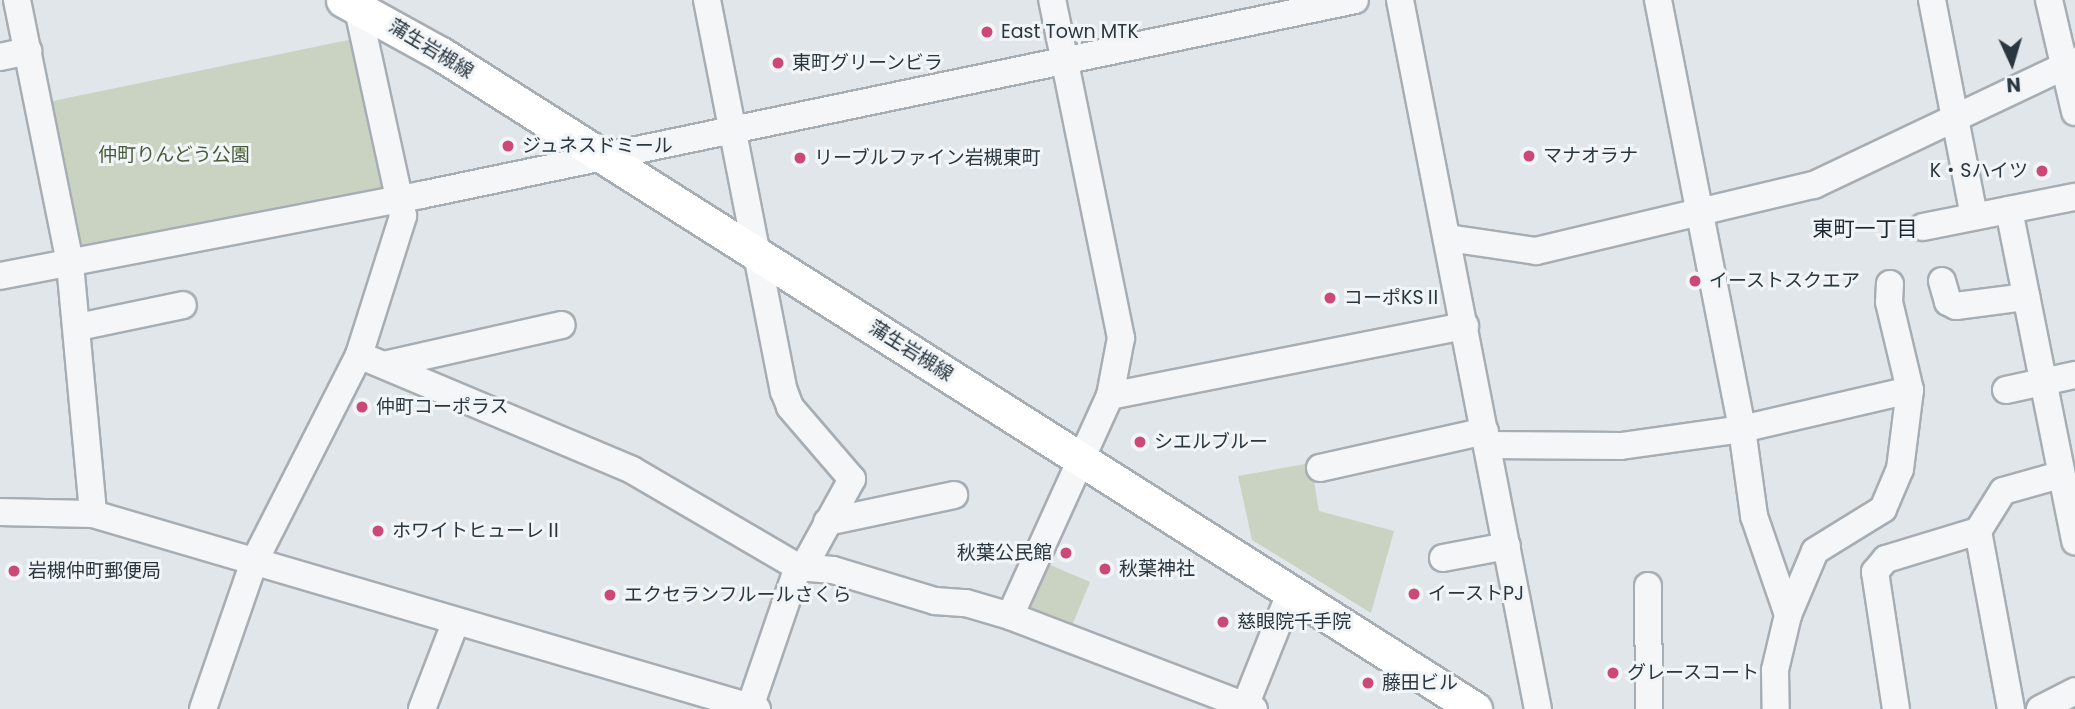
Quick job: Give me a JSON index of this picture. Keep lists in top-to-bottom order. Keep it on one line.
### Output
{"streets":{"main road":["蒲生岩槻線"]},"districts":["東町一丁目"],"parks":["仲町りんどう公園"],"places":["East Town MTK","東町グリーンビラ","ジュネスドミール","マナオラナ","リーブルファイン岩槻東町","K・Sハイツ","イーストスクエア","コーポKSⅡ","仲町コーポラス","シエルブルー","ホワイトヒューレⅡ","秋葉公民館","秋葉神社","岩槻仲町郵便局","イーストPJ","エクセランフルールさくら","慈眼院千手院","グレースコート","藤田ビル"],"north":"bottom"}
